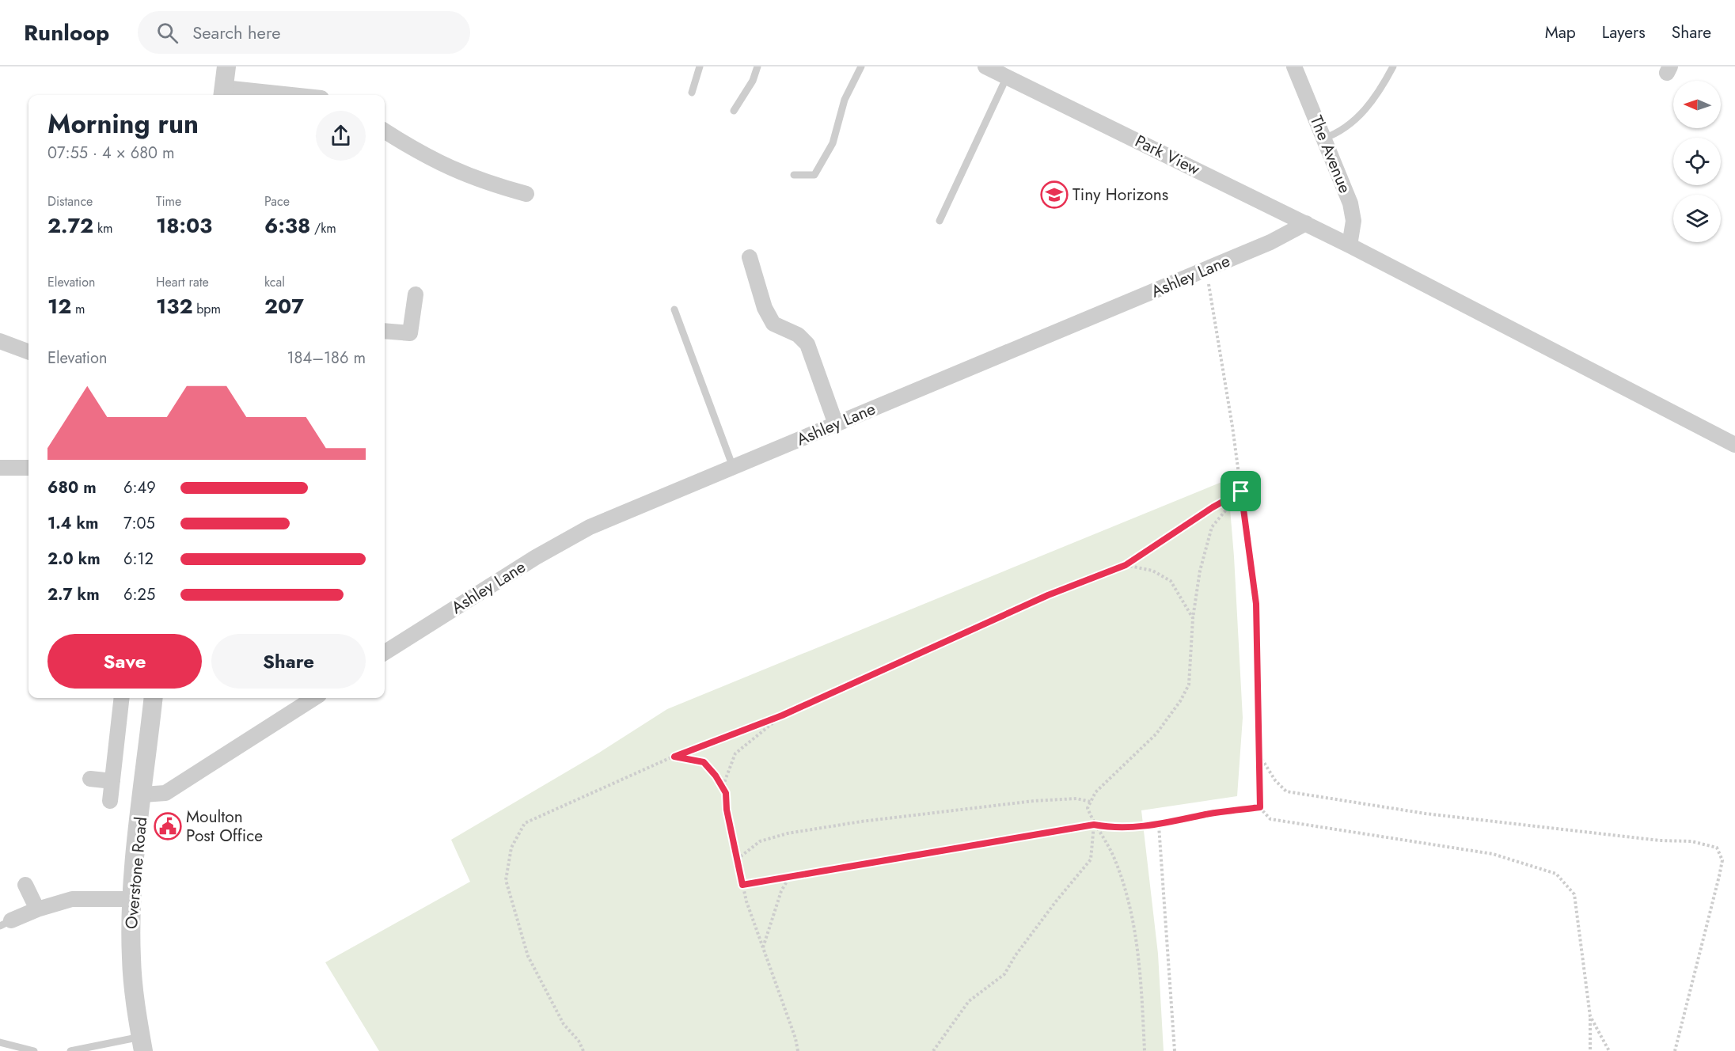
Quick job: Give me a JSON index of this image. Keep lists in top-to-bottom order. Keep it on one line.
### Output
{"streets":{"street":["The Avenue","Park View","Ashley Lane","Overstone Road"]},"crossings":[["The Avenue","Park View"],["Park View","Ashley Lane"]],"places":{"school or university":["Tiny Horizons"],"public building":["Moulton Post Office"]},"north":"left","page":{"header":"Runloop","search":"Search here","nav":["Map","Layers","Share"],"heading":["Morning run","07:55 · 4 × 680 m"],"stats":[["Distance","2.72 km"],["Time","18:03"],["Pace","6:38 /km"],["Elevation","12 m"],["Heart rate","132 bpm"],["kcal","207"]],"chart":["Elevation","184–186 m"],"list":[{"name":"680 m","note":"6:49"},{"name":"1.4 km","note":"7:05"},{"name":"2.0 km","note":"6:12"},{"name":"2.7 km","note":"6:25"}],"buttons":["Save","Share"]}}
